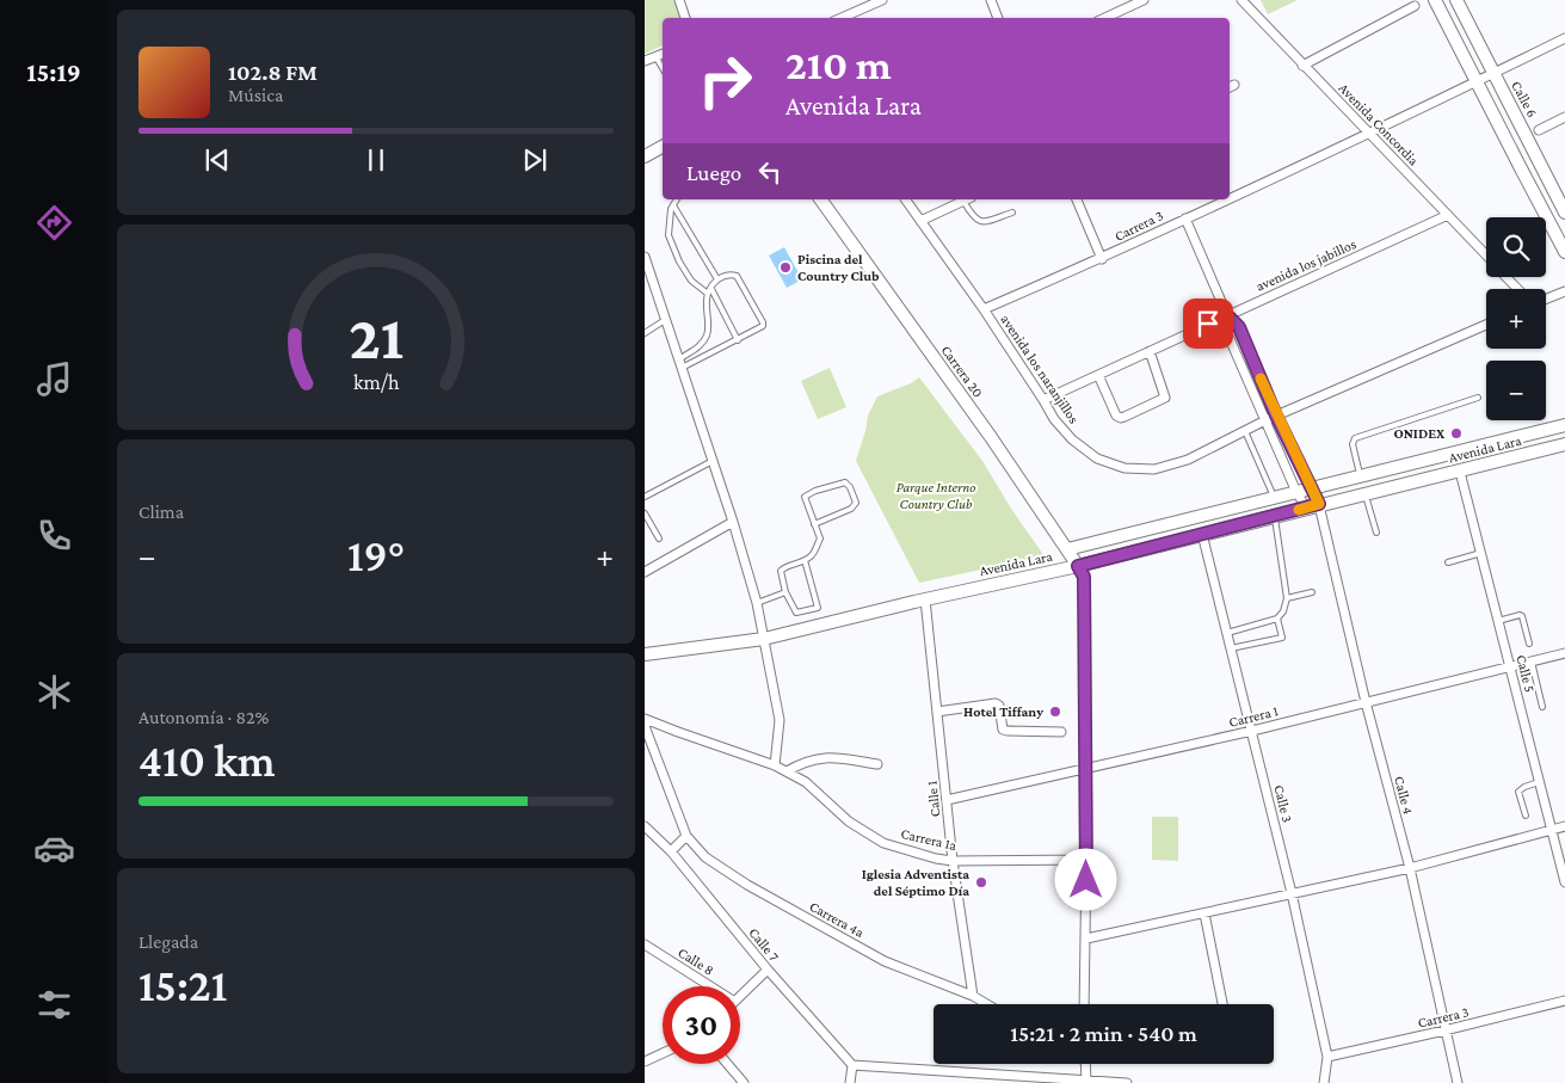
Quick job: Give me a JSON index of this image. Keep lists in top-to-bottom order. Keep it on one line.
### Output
{"streets":{"street":["Calle 6","Avenida Concordia","Carrera 3","avenida los jabillos","avenida los naranjillos","Carrera 20","Avenida Lara","Calle 5","Carrera 1","Calle 4","Calle 1","Calle 3","Carrera 1a","Carrera 4a","Calle 7","Calle 8"]},"crossings":[["Calle 6","Carrera 3"],["Avenida Concordia","Carrera 3"],["Avenida Concordia","avenida los jabillos"],["Carrera 3","avenida los naranjillos"],["Carrera 3","Calle 4"],["Carrera 3","Calle 3"],["avenida los jabillos","avenida los naranjillos"],["avenida los jabillos","Calle 4"],["avenida los naranjillos","Calle 4"],["Carrera 20","Avenida Lara"],["Avenida Lara","Calle 5"],["Avenida Lara","Calle 4"],["Avenida Lara","Calle 1"],["Avenida Lara","Calle 3"],["Calle 5","Carrera 1"],["Carrera 1","Calle 4"],["Carrera 1","Calle 1"],["Carrera 1","Calle 3"],["Calle 1","Carrera 1a"],["Calle 1","Carrera 4a"]],"parks":["Parque Interno Country Club"],"places":["Piscina del Country Club","ONIDEX","Hotel Tiffany","Iglesia Adventista del Séptimo Día"],"page":{"tabs":"15:19","turn":["210 m","Avenida Lara"],"song":["102.8 FM","Música"],"then":"Luego","map_buttons":["+","−"],"tile":["Clima",["Autonomía · 82%","410 km"],["Llegada","15:21"]],"heat":["−","19°","+"],"limit":"30","trip":"15:21 · 2 min · 540 m","gauge":["21","km/h"]}}
